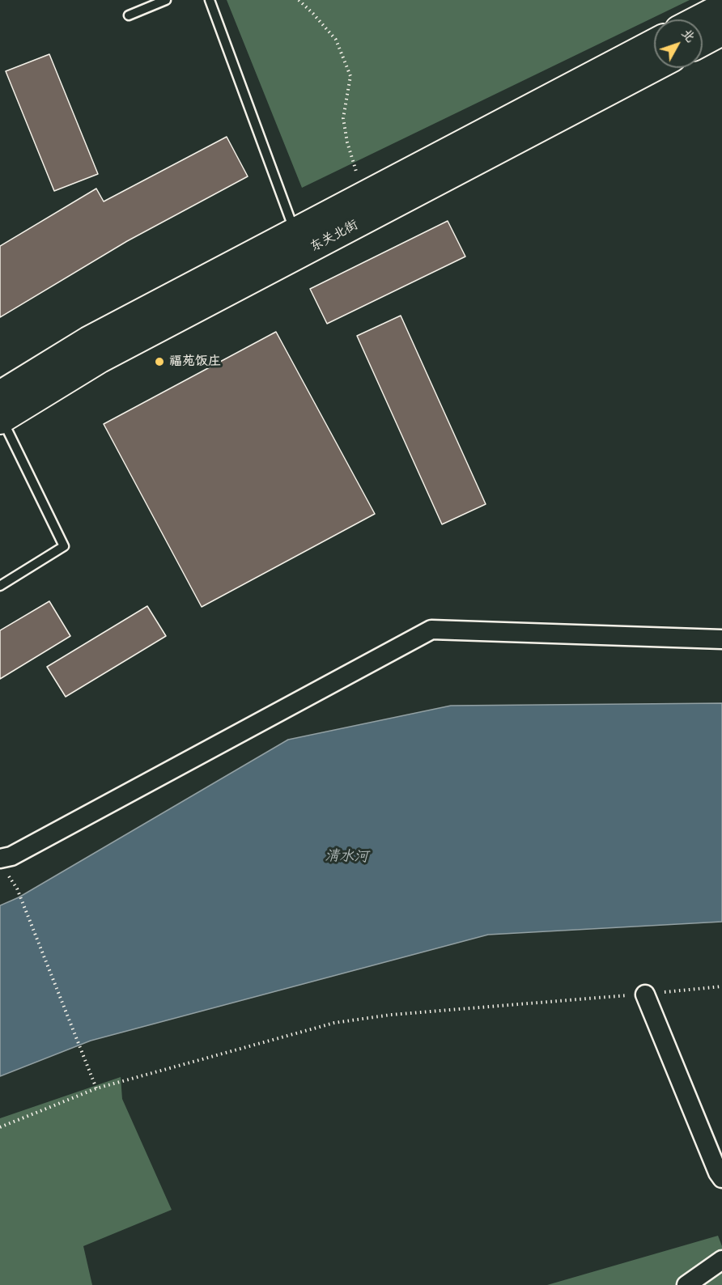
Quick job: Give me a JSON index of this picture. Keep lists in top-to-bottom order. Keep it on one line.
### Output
{"streets":{"main road":["东关北街"]},"water":["清水河"],"places":["福苑饭庄"],"north":"top right"}
